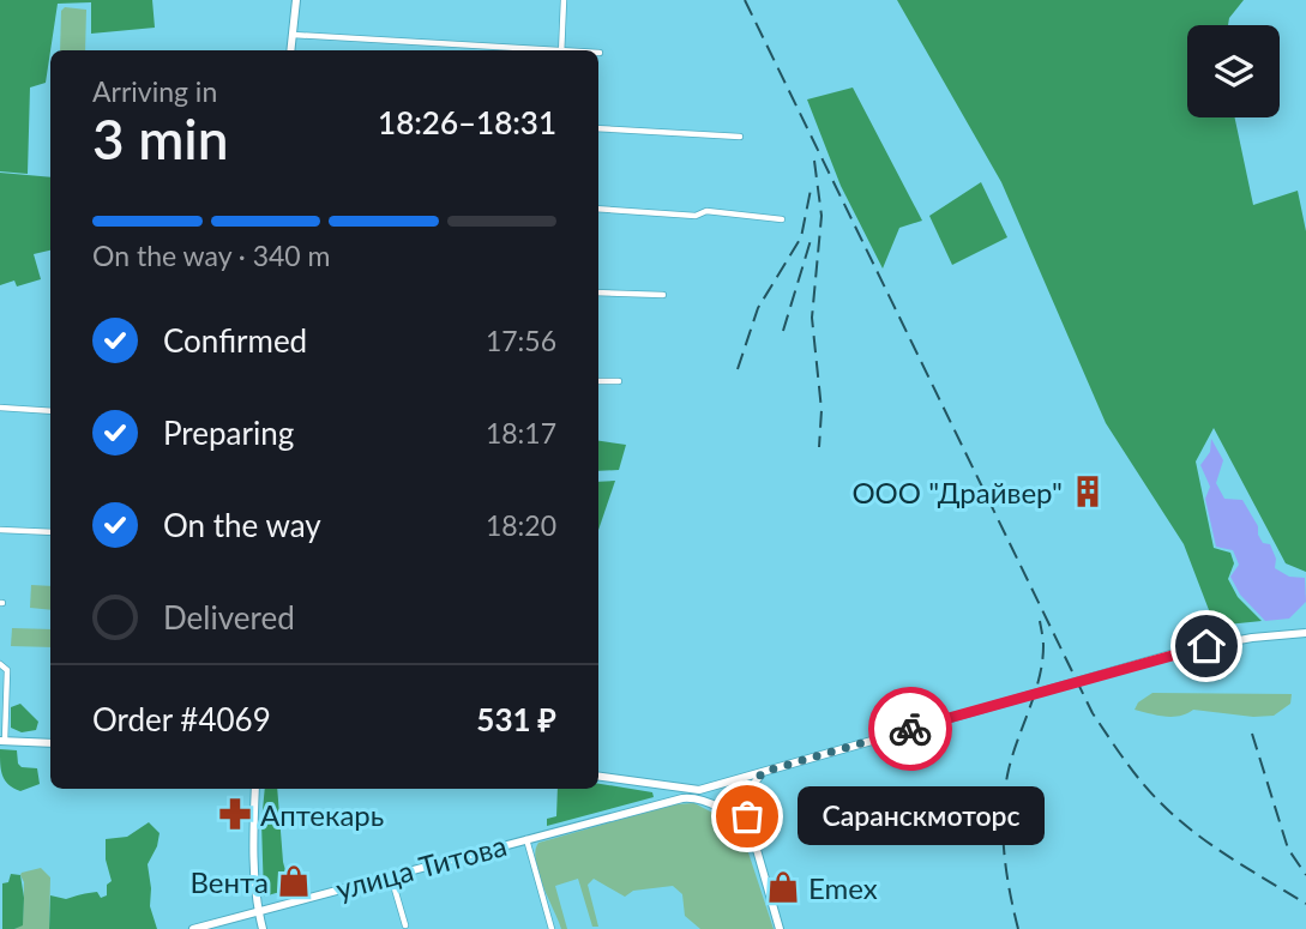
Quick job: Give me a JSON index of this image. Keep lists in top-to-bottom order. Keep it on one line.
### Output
{"streets":{"main road":["улица Титова"]},"places":{"building":["ООО \"Драйвер\""],"pharmacy":["Аптекарь"],"other":["Саранскмоторс"],"shop":["Вента","Emex"]},"page":{"heading":["3 min","Arriving in","18:26–18:31"],"panel":["Order #4069","531 ₽"],"bar":"On the way · 340 m","list":[["Confirmed","17:56"],["Preparing","18:17"],["On the way","18:20"],"Delivered"],"bubble":"Саранскмоторс"}}
